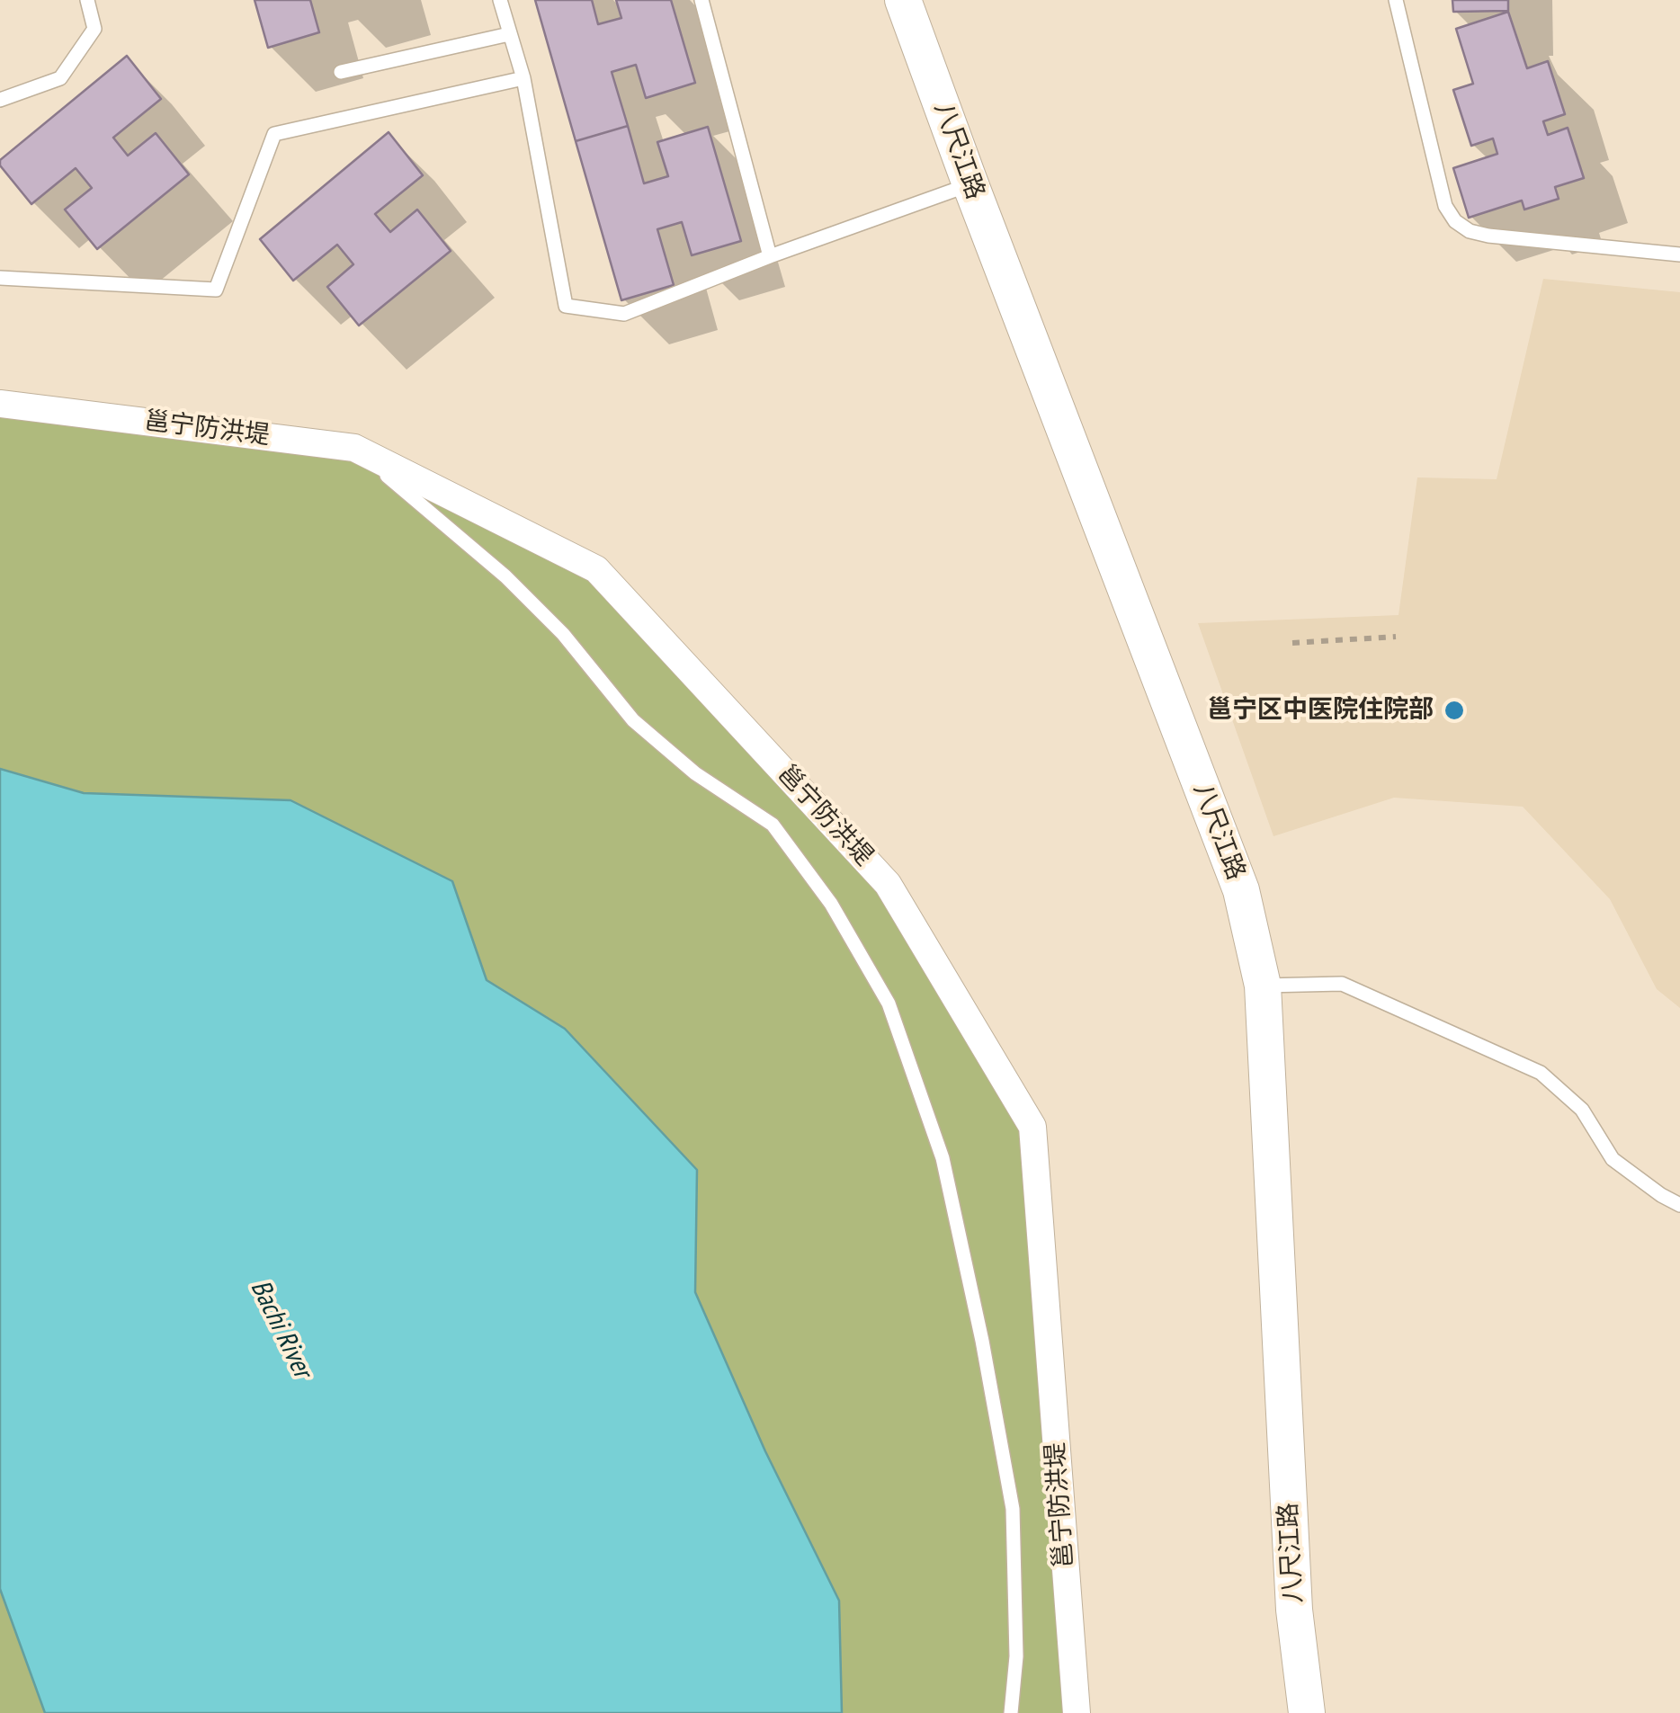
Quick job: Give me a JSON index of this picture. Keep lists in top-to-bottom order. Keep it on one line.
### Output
{"streets":{"street":["八尺江路","邕宁防洪堤"]},"water":["Bachi River"],"places":["邕宁区中医院住院部"]}
